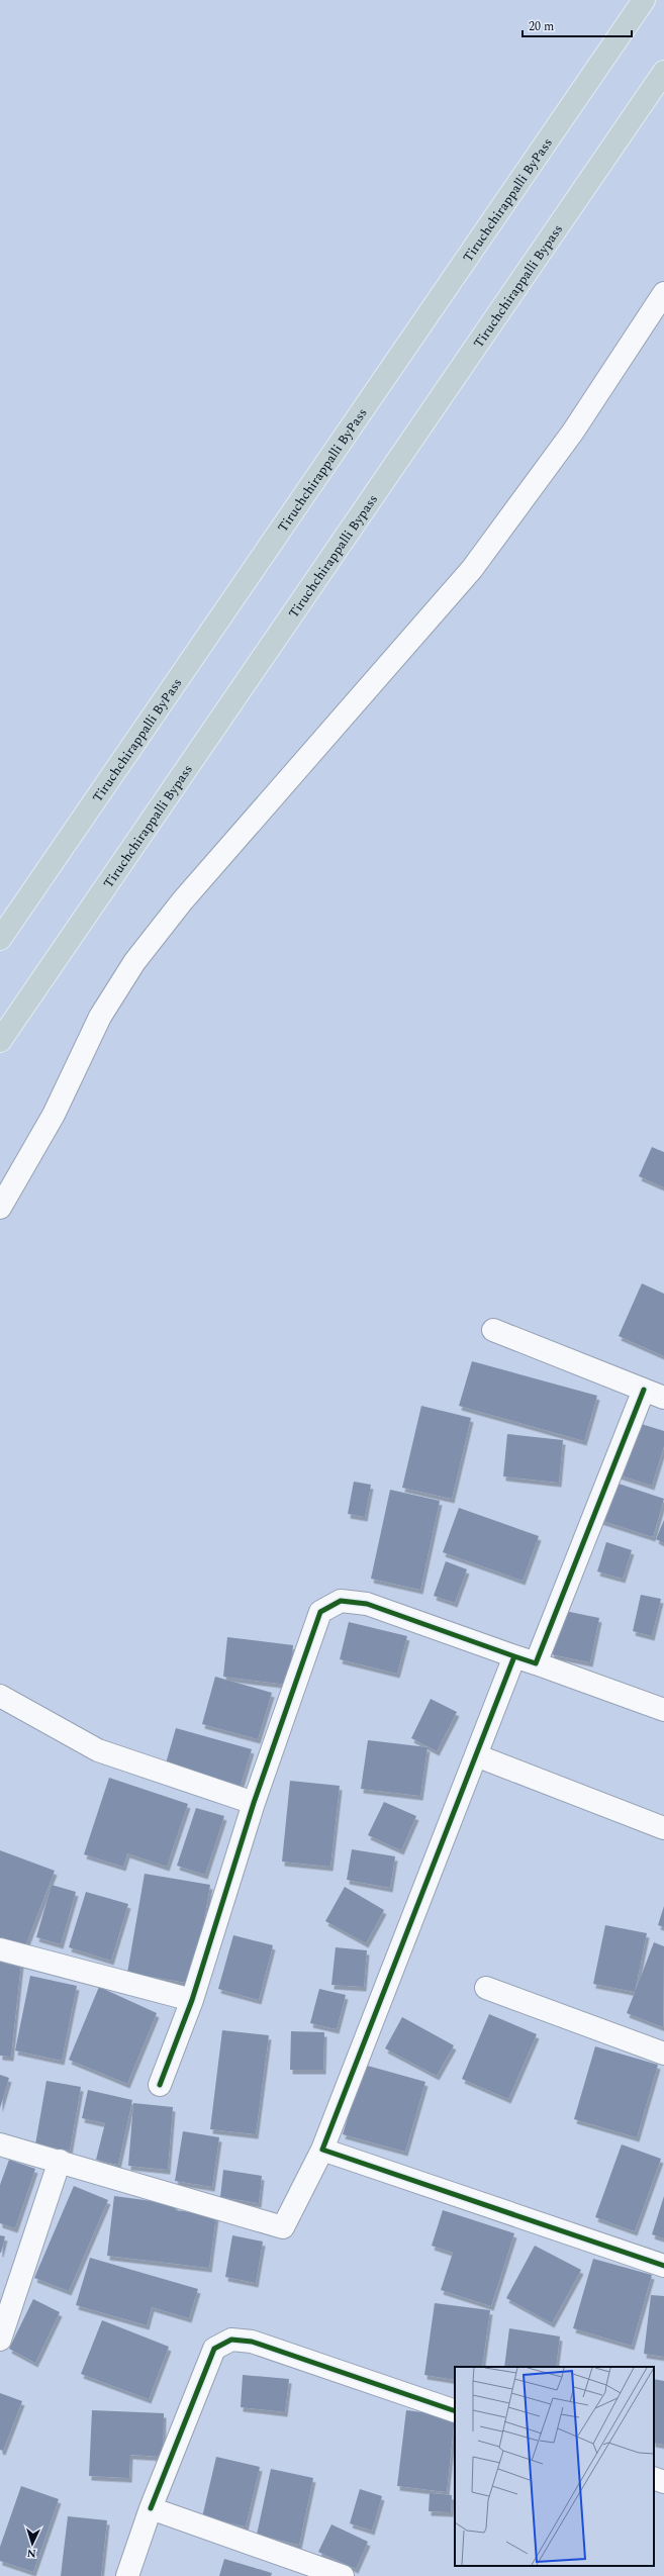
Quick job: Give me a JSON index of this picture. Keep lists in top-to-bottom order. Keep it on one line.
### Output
{"streets":{"highway":["Tiruchchirappalli ByPass","Tiruchchirappalli Bypass"]},"scale_bar":"20 m","north":"bottom"}
